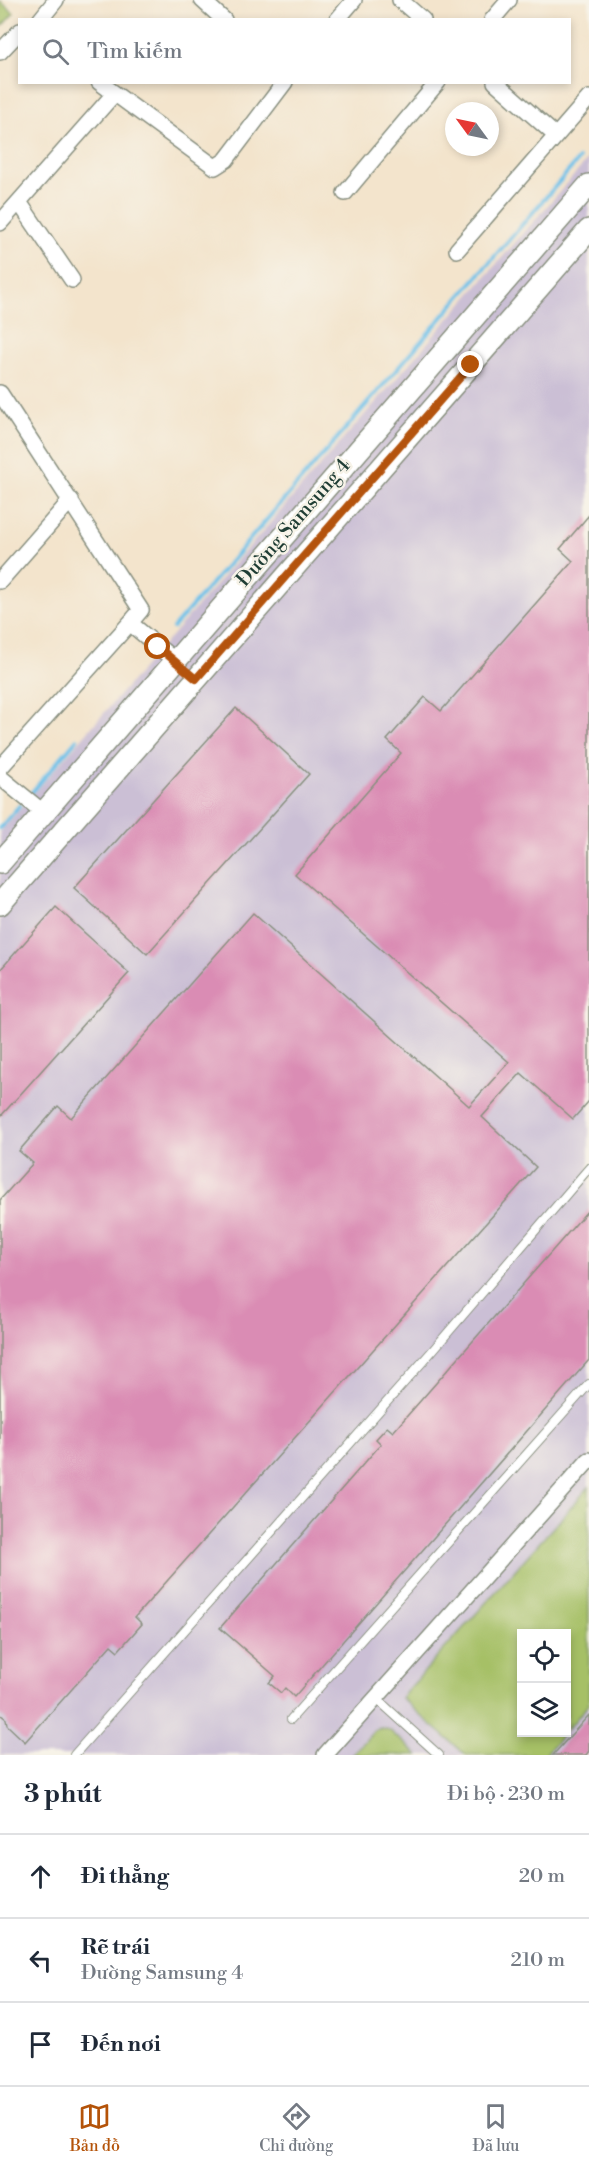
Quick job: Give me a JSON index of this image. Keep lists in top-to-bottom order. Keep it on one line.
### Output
{"streets":{"main road":["Đường Samsung 4"]},"north":"top left","page":{"search":"Tìm kiếm","heading":["3 phút","Đi bộ · 230 m"],"list":[["Đi thẳng","20 m"],["Rẽ trái","Đường Samsung 4","210 m"],"Đến nơi"],"nav":["Bản đồ","Chỉ đường","Đã lưu"]}}
